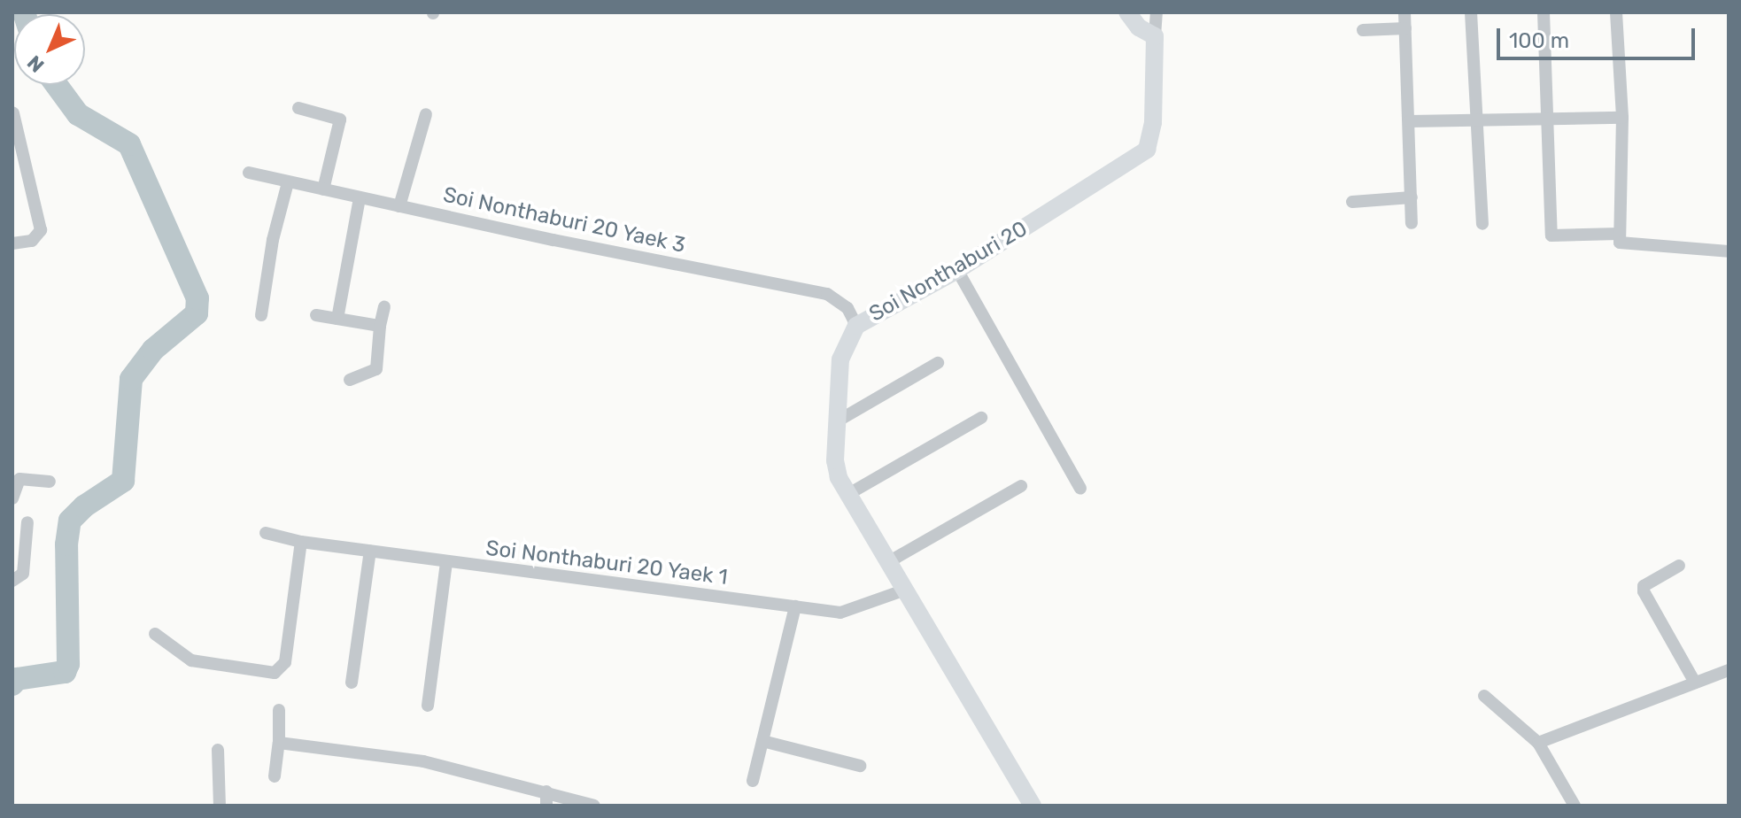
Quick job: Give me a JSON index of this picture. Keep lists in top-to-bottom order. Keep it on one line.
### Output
{"streets":{"street":["Soi Nonthaburi 20 Yaek 3","Soi Nonthaburi 20","Soi Nonthaburi 20 Yaek 1"]},"crossings":[["Soi Nonthaburi 20 Yaek 3","Soi Nonthaburi 20"],["Soi Nonthaburi 20","Soi Nonthaburi 20 Yaek 1"]],"scale_bar":"100 m","north":"bottom left"}
